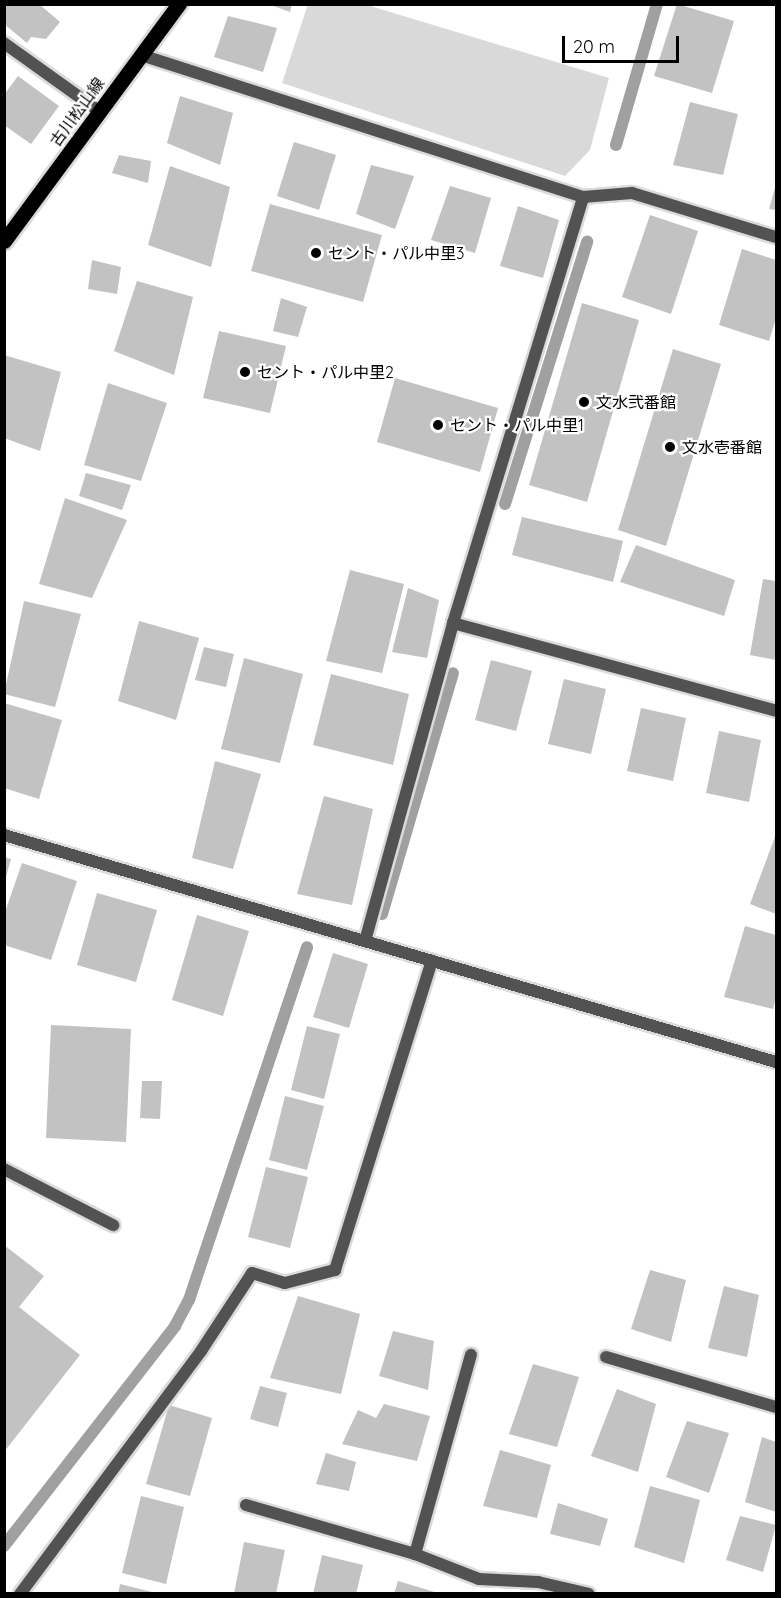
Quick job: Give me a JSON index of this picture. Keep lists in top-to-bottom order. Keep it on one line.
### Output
{"streets":{"main road":["古川松山線"]},"places":["セント・パル中里3","セント・パル中里2","文水弐番館","セント・パル中里1","文水壱番館"],"scale_bar":"20 m"}
